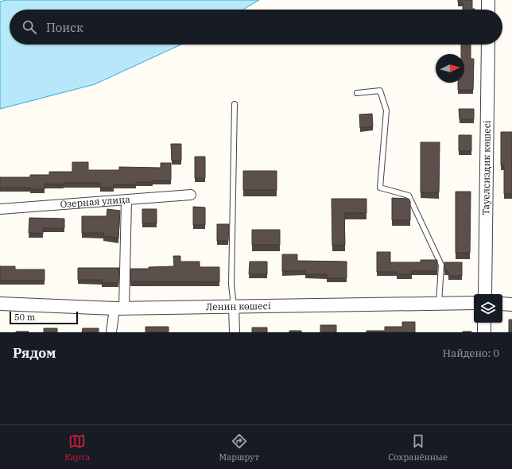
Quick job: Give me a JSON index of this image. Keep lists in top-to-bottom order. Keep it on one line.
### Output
{"streets":{"street":["Тауелсиздик көшесі","Озерная улица","Ленин көшесі"]},"scale_bar":"50 m","north":"right","page":{"search":"Поиск","scale":"50 m","heading":["Рядом","Найдено: 0"],"nav":["Карта","Маршрут","Сохранённые"]}}
